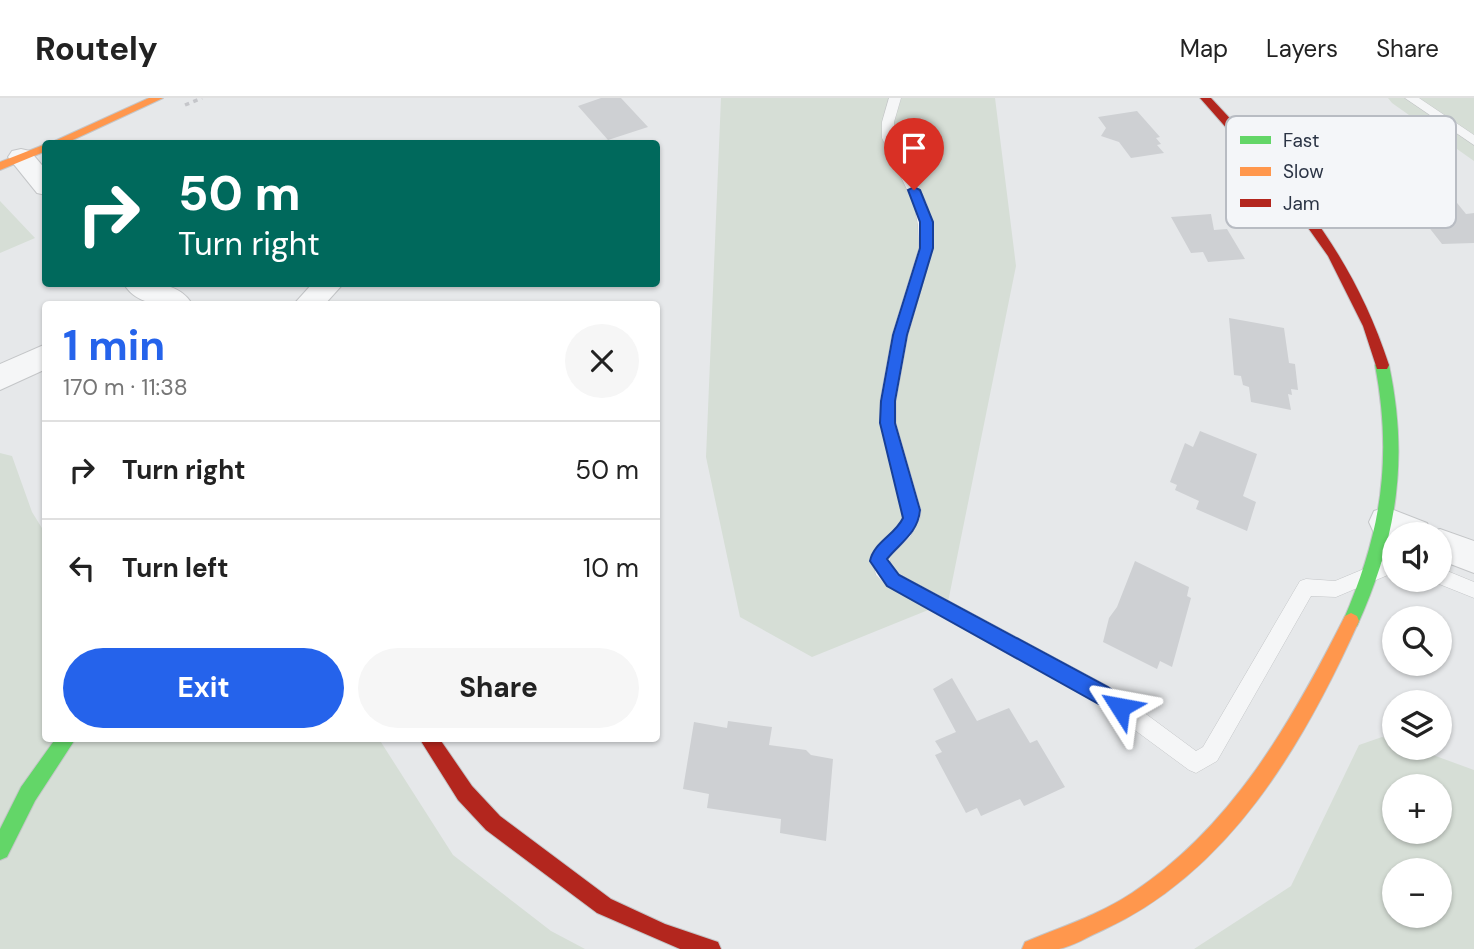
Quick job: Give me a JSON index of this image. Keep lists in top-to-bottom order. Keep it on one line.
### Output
{"legend":["Fast","Slow","Jam"],"page":{"header":"Routely","nav":["Map","Layers","Share"],"turn":["50 m","Turn right"],"heading":["1 min","170 m · 11:38"],"list":[{"name":"Turn right","value":"50 m"},{"name":"Turn left","value":"10 m"}],"map_buttons":["+","−"],"buttons":["Exit","Share"]}}
